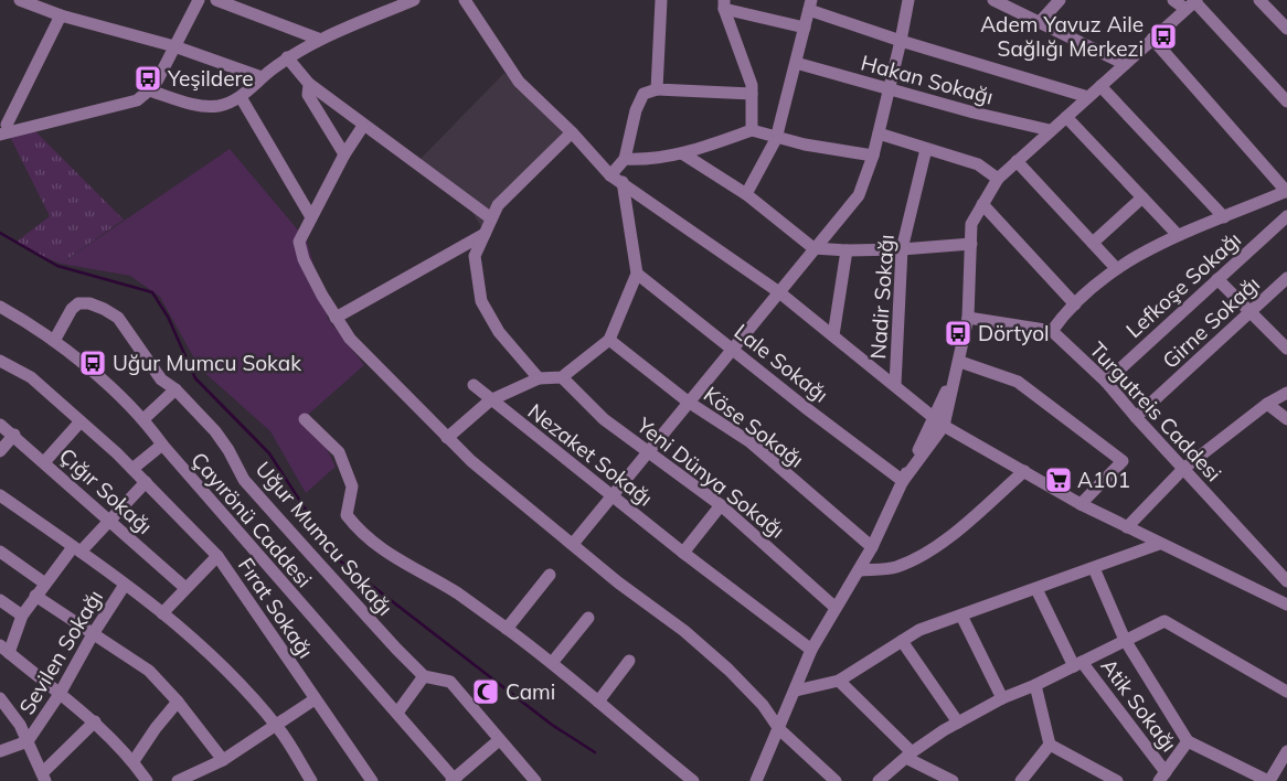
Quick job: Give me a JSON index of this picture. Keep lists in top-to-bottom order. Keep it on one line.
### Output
{"streets":{"street":["Hakan Sokağı","Lefkoşe Sokağı","Nadir Sokağı","Girne Sokağı","Lale Sokağı","Turgutreis Caddesi","Köse Sokağı","Nezaket Sokağı","Yeni Dünya Sokağı","Çığır Sokağı","Çayırönü Caddesi","Uğur Mumcu Sokağı","Fırat Sokağı","Sevilen Sokağı","Atik Sokağı"]},"crossings":[["Lefkoşe Sokağı","Turgutreis Caddesi"],["Girne Sokağı","Turgutreis Caddesi"],["Çayırönü Caddesi","Uğur Mumcu Sokağı"]],"places":{"bus stop":["Adem Yavuz Aile Sağlığı Merkezi","Yeşildere","Dörtyol","Uğur Mumcu Sokak"],"supermarket":["A101"],"mosque":["Cami"]}}
